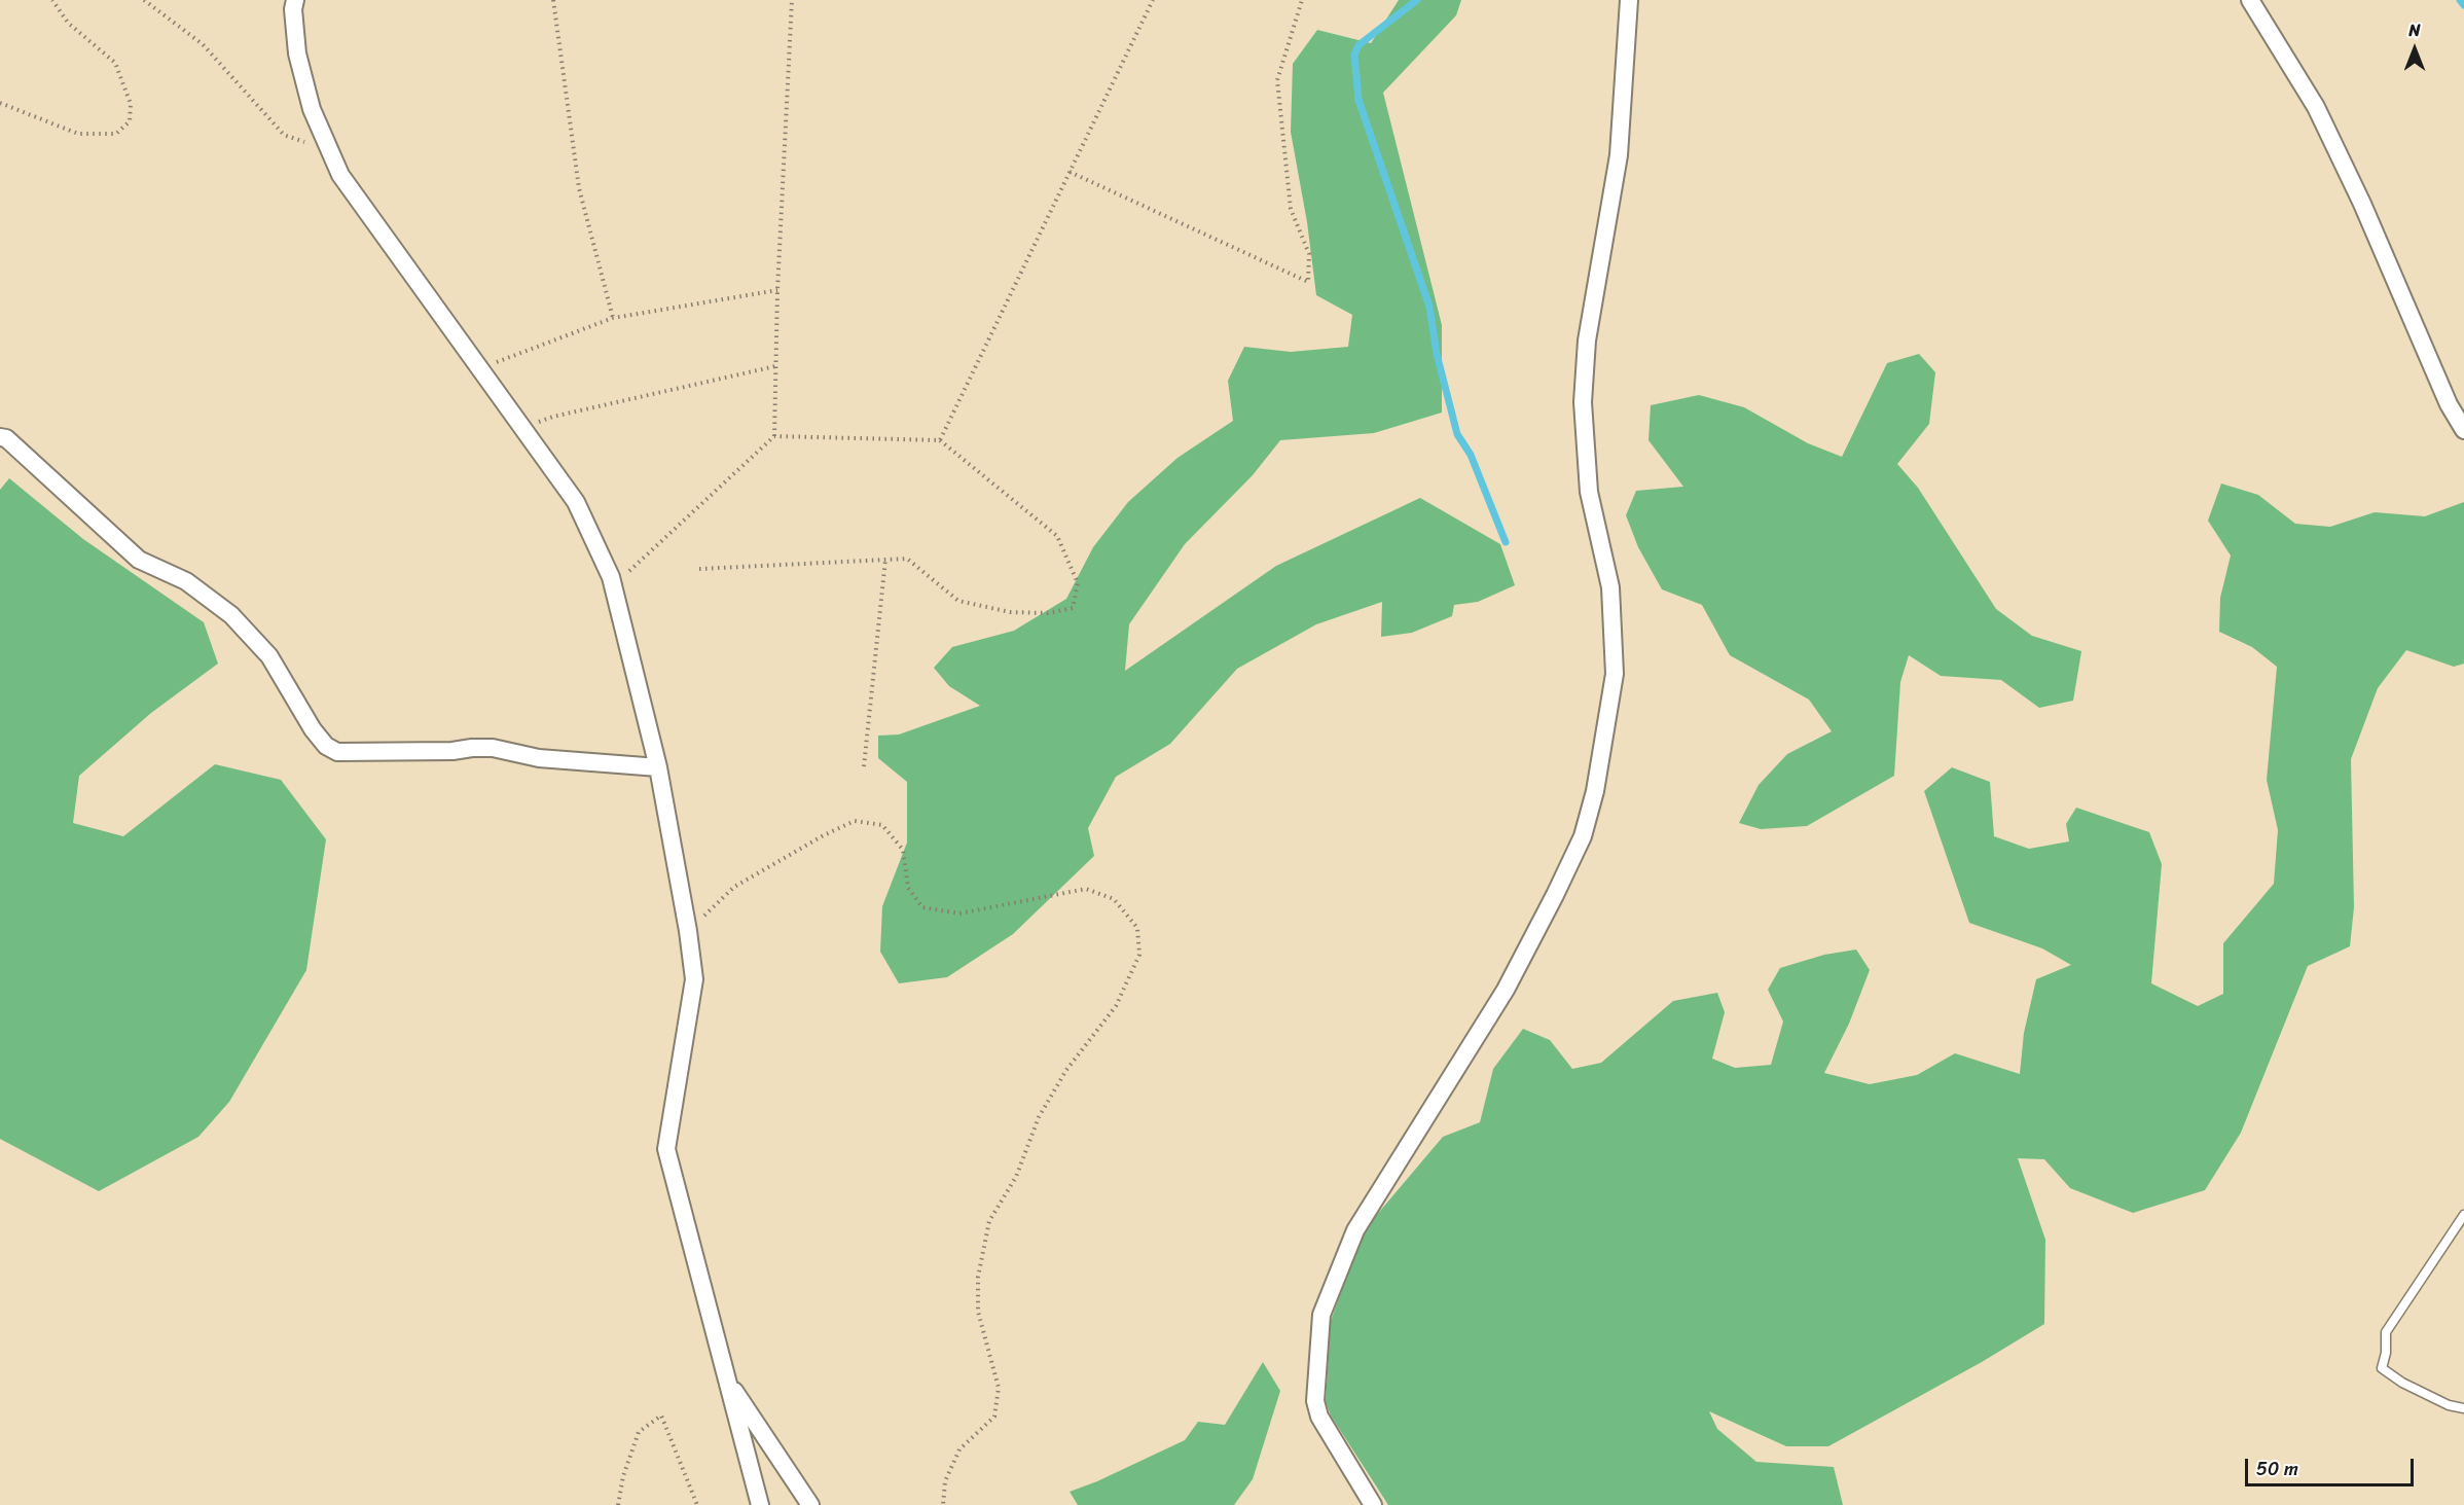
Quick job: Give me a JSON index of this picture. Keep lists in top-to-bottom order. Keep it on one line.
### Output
{"scale_bar":"50 m","north":"top"}
